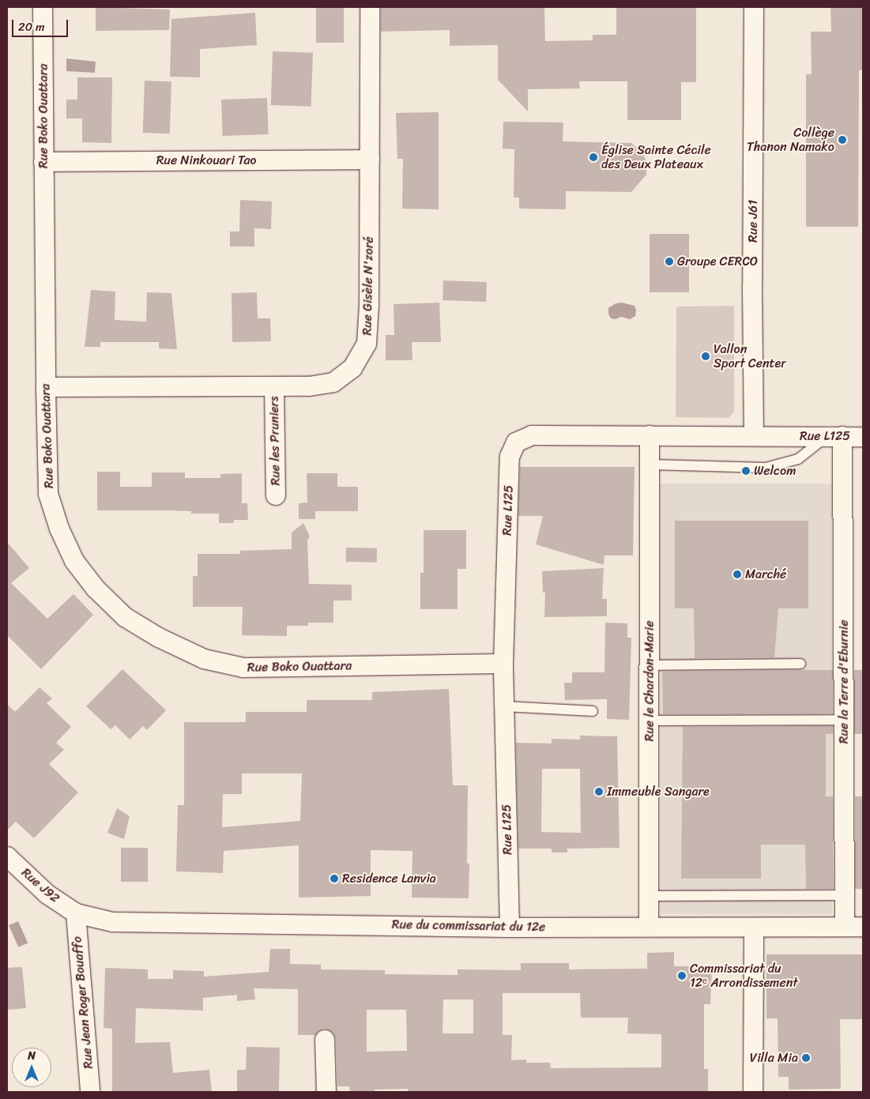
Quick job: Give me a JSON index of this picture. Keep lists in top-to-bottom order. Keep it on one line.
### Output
{"streets":{"street":["Rue Boko Ouattara","Rue Ninkouari Tao","Rue J61","Rue Gisèle N'zoré","Rue L125","Rue les Pruniers","Rue le Chardon-Marie","Rue la Terre d'Eburnie","Rue J92","Rue du commissariat du 12e","Rue Jean Roger Bouaffo"]},"crossings":[["Rue Boko Ouattara","Rue Ninkouari Tao"],["Rue Boko Ouattara","Rue Gisèle N'zoré"],["Rue Boko Ouattara","Rue L125"],["Rue Ninkouari Tao","Rue Gisèle N'zoré"],["Rue J61","Rue L125"],["Rue Gisèle N'zoré","Rue les Pruniers"],["Rue L125","Rue le Chardon-Marie"],["Rue L125","Rue la Terre d'Eburnie"],["Rue L125","Rue du commissariat du 12e"],["Rue le Chardon-Marie","Rue du commissariat du 12e"],["Rue la Terre d'Eburnie","Rue du commissariat du 12e"],["Rue J92","Rue du commissariat du 12e"],["Rue J92","Rue Jean Roger Bouaffo"],["Rue du commissariat du 12e","Rue Jean Roger Bouaffo"]],"places":["Collège Thanon Namako","Église Sainte Cécile des Deux Plateaux","Groupe CERCO","Vallon Sport Center","Welcom","Marché","Immeuble Sangare","Residence Lanvia","Commissariat du 12ᵉ Arrondissement","Villa Mia"],"scale_bar":"20 m","north":"top"}
